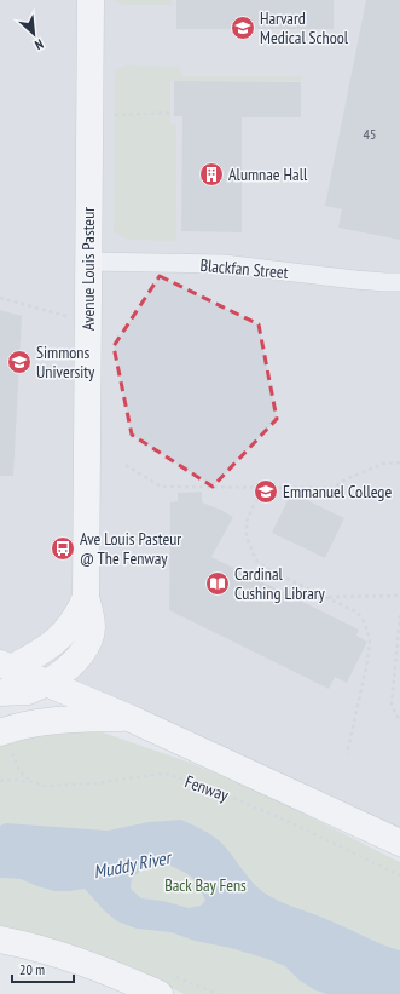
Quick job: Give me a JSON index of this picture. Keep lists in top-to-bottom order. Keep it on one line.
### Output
{"streets":{"main road":["Avenue Louis Pasteur","Fenway"],"street":["Blackfan Street"]},"crossings":[["Avenue Louis Pasteur","Blackfan Street"],["Avenue Louis Pasteur","Fenway"]],"water":["Muddy River"],"parks":["Back Bay Fens"],"places":{"school or university":["Harvard Medical School","Simmons University","Emmanuel College"],"building":["Alumnae Hall"],"bus stop":["Ave Louis Pasteur @ The Fenway"],"library":["Cardinal Cushing Library"]},"house_numbers":["45"],"scale_bar":"20 m","north":"bottom right"}
